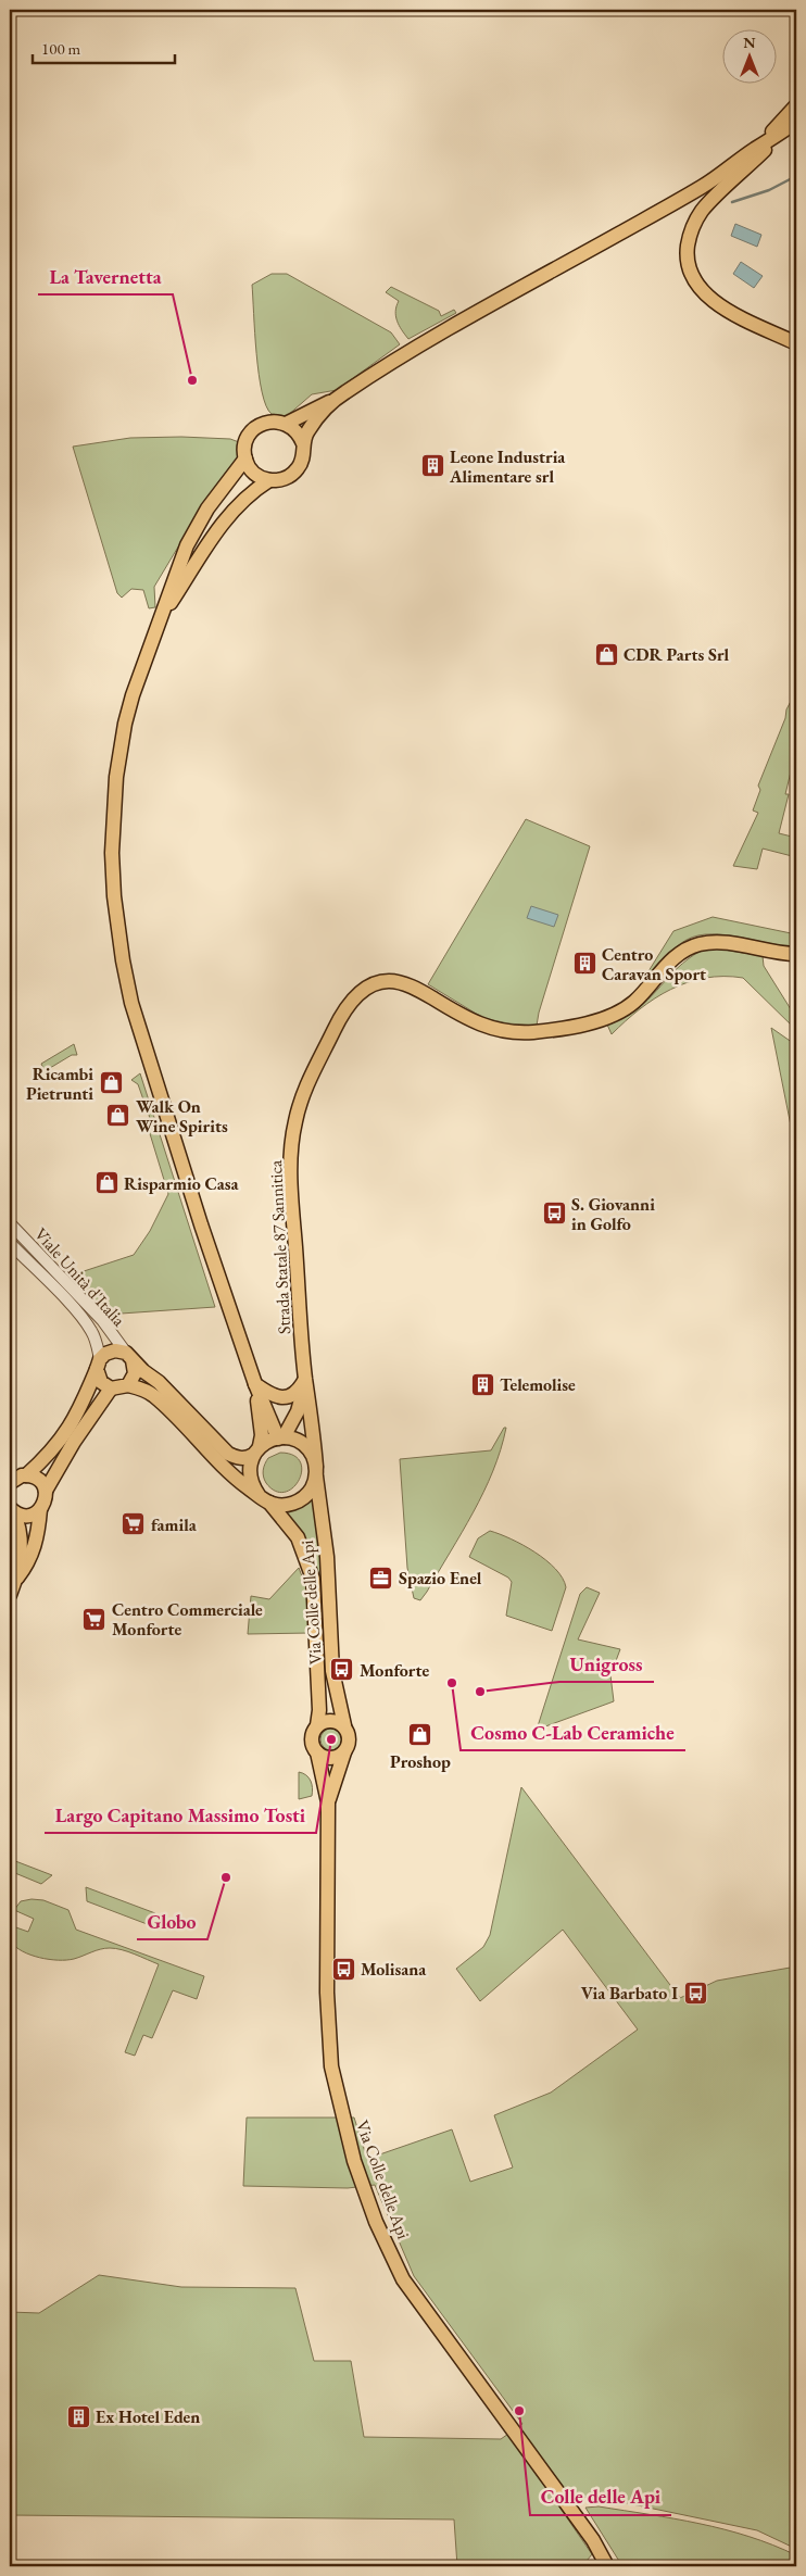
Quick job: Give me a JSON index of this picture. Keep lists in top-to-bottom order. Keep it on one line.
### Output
{"streets":{"main road":["Strada Statale 87 Sannitica","Via Colle delle Api"],"street":["Viale Unità d'Italia"]},"crossings":[["Strada Statale 87 Sannitica","Via Colle delle Api"]],"places":{"other":["La Tavernetta","Cosmo C-Lab Ceramiche","Unigross","Largo Capitano Massimo Tosti","Globo","Colle delle Api"],"building":["Leone Industria Alimentare srl","Centro Caravan Sport","Telemolise","Ex Hotel Eden"],"shop":["CDR Parts Srl","Ricambi Pietrunti","Walk On Wine Spirits","Risparmio Casa","Proshop"],"bus stop":["S. Giovanni in Golfo","Monforte","Molisana","Via Barbato I"],"supermarket":["famila","Centro Commerciale Monforte"],"office":["Spazio Enel"]},"scale_bar":"100 m","north":"top"}
